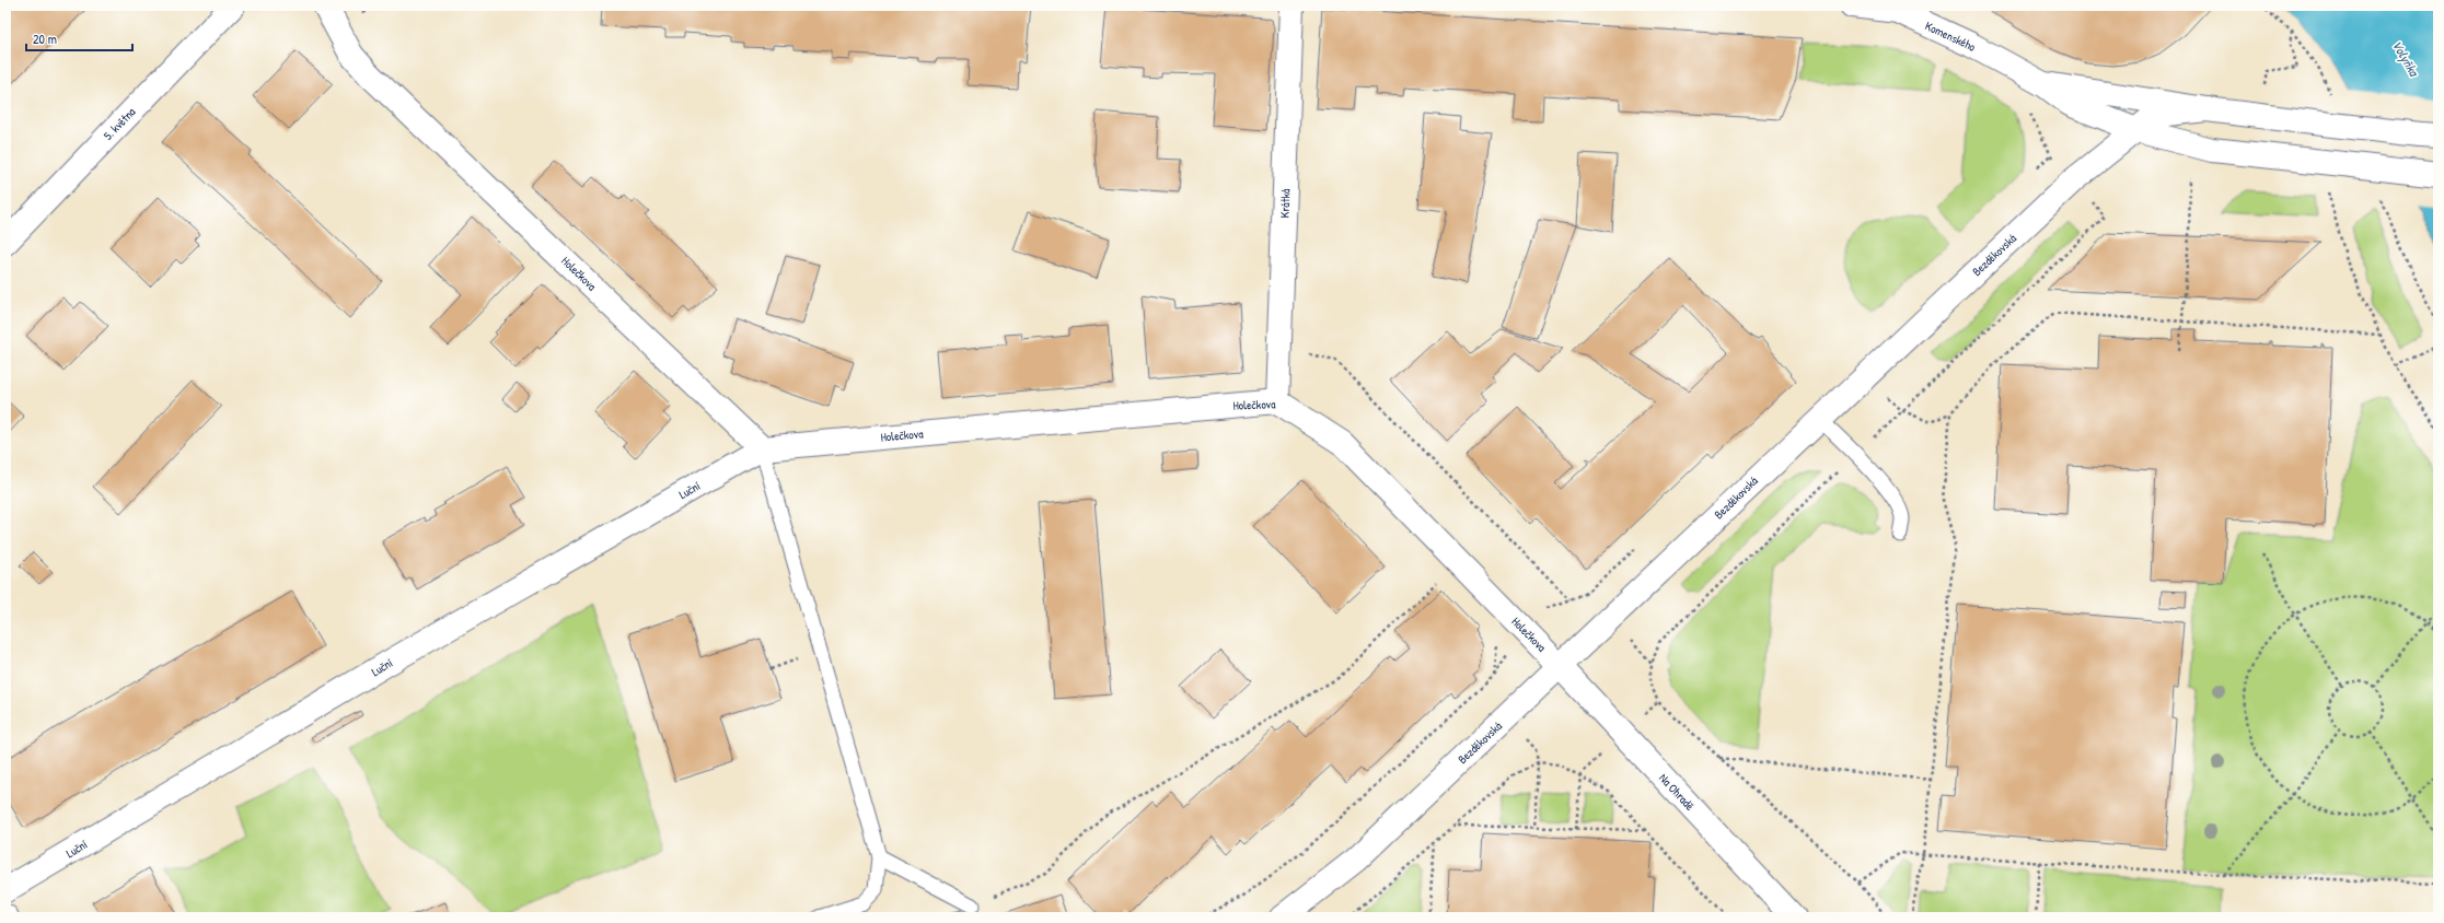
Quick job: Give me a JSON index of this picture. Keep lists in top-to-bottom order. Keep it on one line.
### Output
{"streets":{"street":["Komenského","5. května","Krátká","Bezděkovská","Holečkova","Luční","Na Ohradě"]},"crossings":[["Komenského","Bezděkovská"],["Krátká","Holečkova"],["Bezděkovská","Holečkova"],["Bezděkovská","Na Ohradě"],["Holečkova","Luční"],["Holečkova","Na Ohradě"]],"water":["Volyňka"],"scale_bar":"20 m"}
